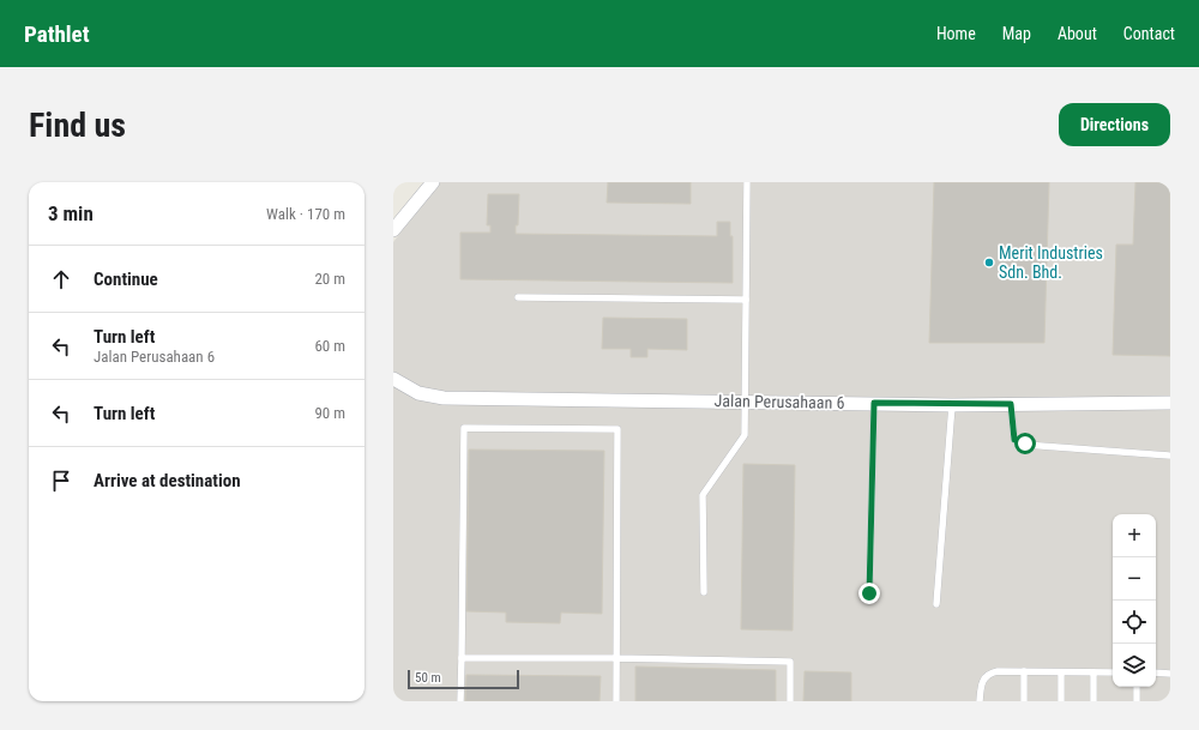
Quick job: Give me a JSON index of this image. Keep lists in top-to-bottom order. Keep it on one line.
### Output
{"streets":{"street":["Jalan Perusahaan 6"]},"places":["Merit Industries Sdn. Bhd."],"scale_bar":"50 m","page":{"header":"Pathlet","nav":["Home","Map","About","Contact"],"buttons":"Directions","title":"Find us","heading":["3 min","Walk · 170 m"],"list":[["Continue","20 m"],["Turn left","Jalan Perusahaan 6","60 m"],["Turn left","90 m"],"Arrive at destination"],"map_buttons":["+","−"],"scale":"50 m"}}
